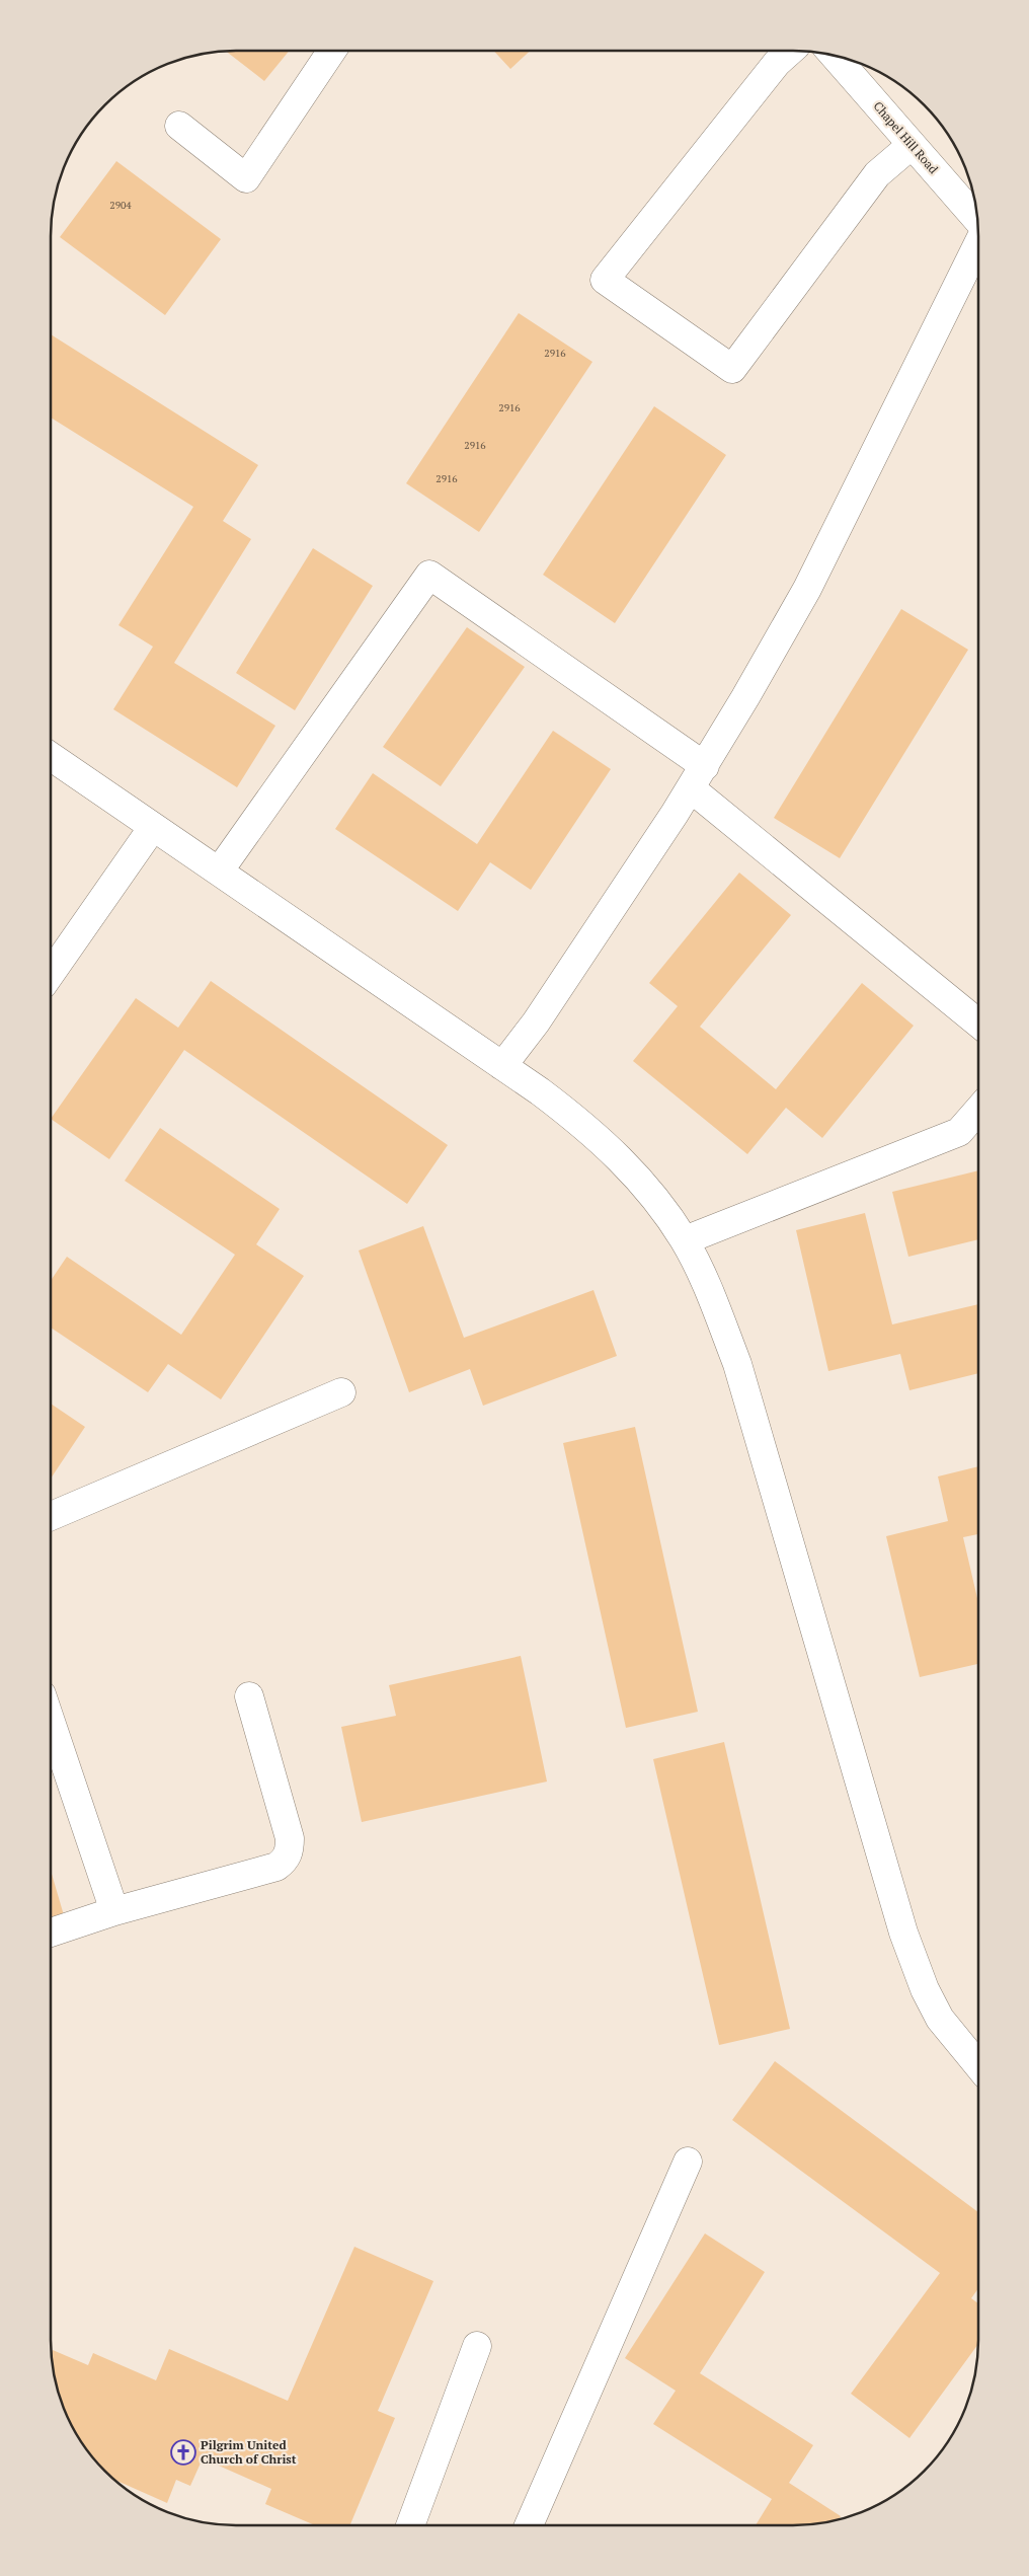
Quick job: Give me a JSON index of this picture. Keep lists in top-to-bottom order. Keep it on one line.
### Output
{"streets":{"street":["Chapel Hill Road"]},"places":{"church":["Pilgrim United Church of Christ"]},"house_numbers":["2904","2916","2916","2916","2916"]}
